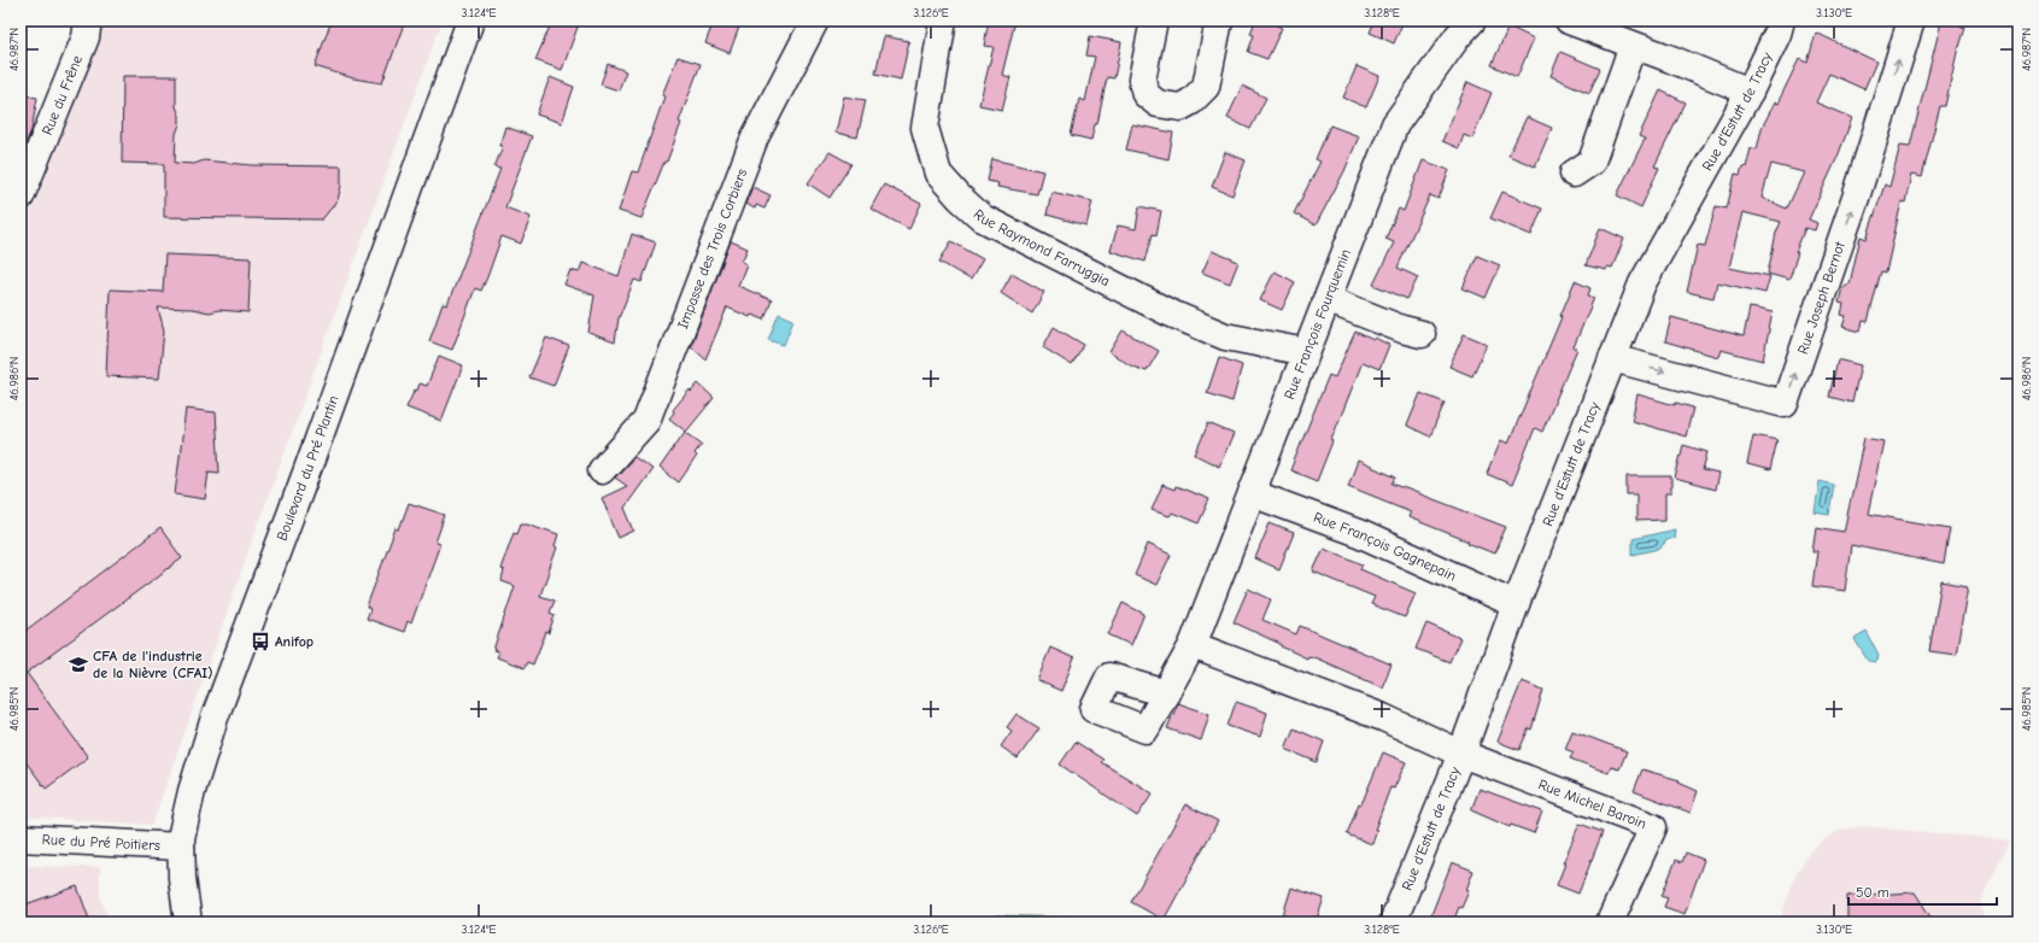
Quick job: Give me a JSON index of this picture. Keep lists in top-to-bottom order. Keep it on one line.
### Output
{"streets":{"street":["Rue du Frêne","Rue d'Estutt de Tracy","Rue Raymond Farruggia","Impasse des Trois Corbiers","Rue Joseph Bernot","Rue François Fourquemin","Boulevard du Pré Plantin","Rue François Gagnepain","Rue Michel Baroin","Rue du Pré Poitiers"]},"crossings":[["Rue d'Estutt de Tracy","Rue Joseph Bernot"],["Rue d'Estutt de Tracy","Rue François Gagnepain"],["Rue d'Estutt de Tracy","Rue Michel Baroin"],["Rue Raymond Farruggia","Rue François Fourquemin"],["Rue François Fourquemin","Rue François Gagnepain"],["Boulevard du Pré Plantin","Rue du Pré Poitiers"]],"places":{"bus stop":["Anifop"],"school or university":["CFA de l'industrie de la Nièvre (CFAI)"]},"scale_bar":"50 m","coordinates":["3.124°E","3.126°E","3.128°E","3.130°E","46.987°N","46.986°N","46.985°N"]}
